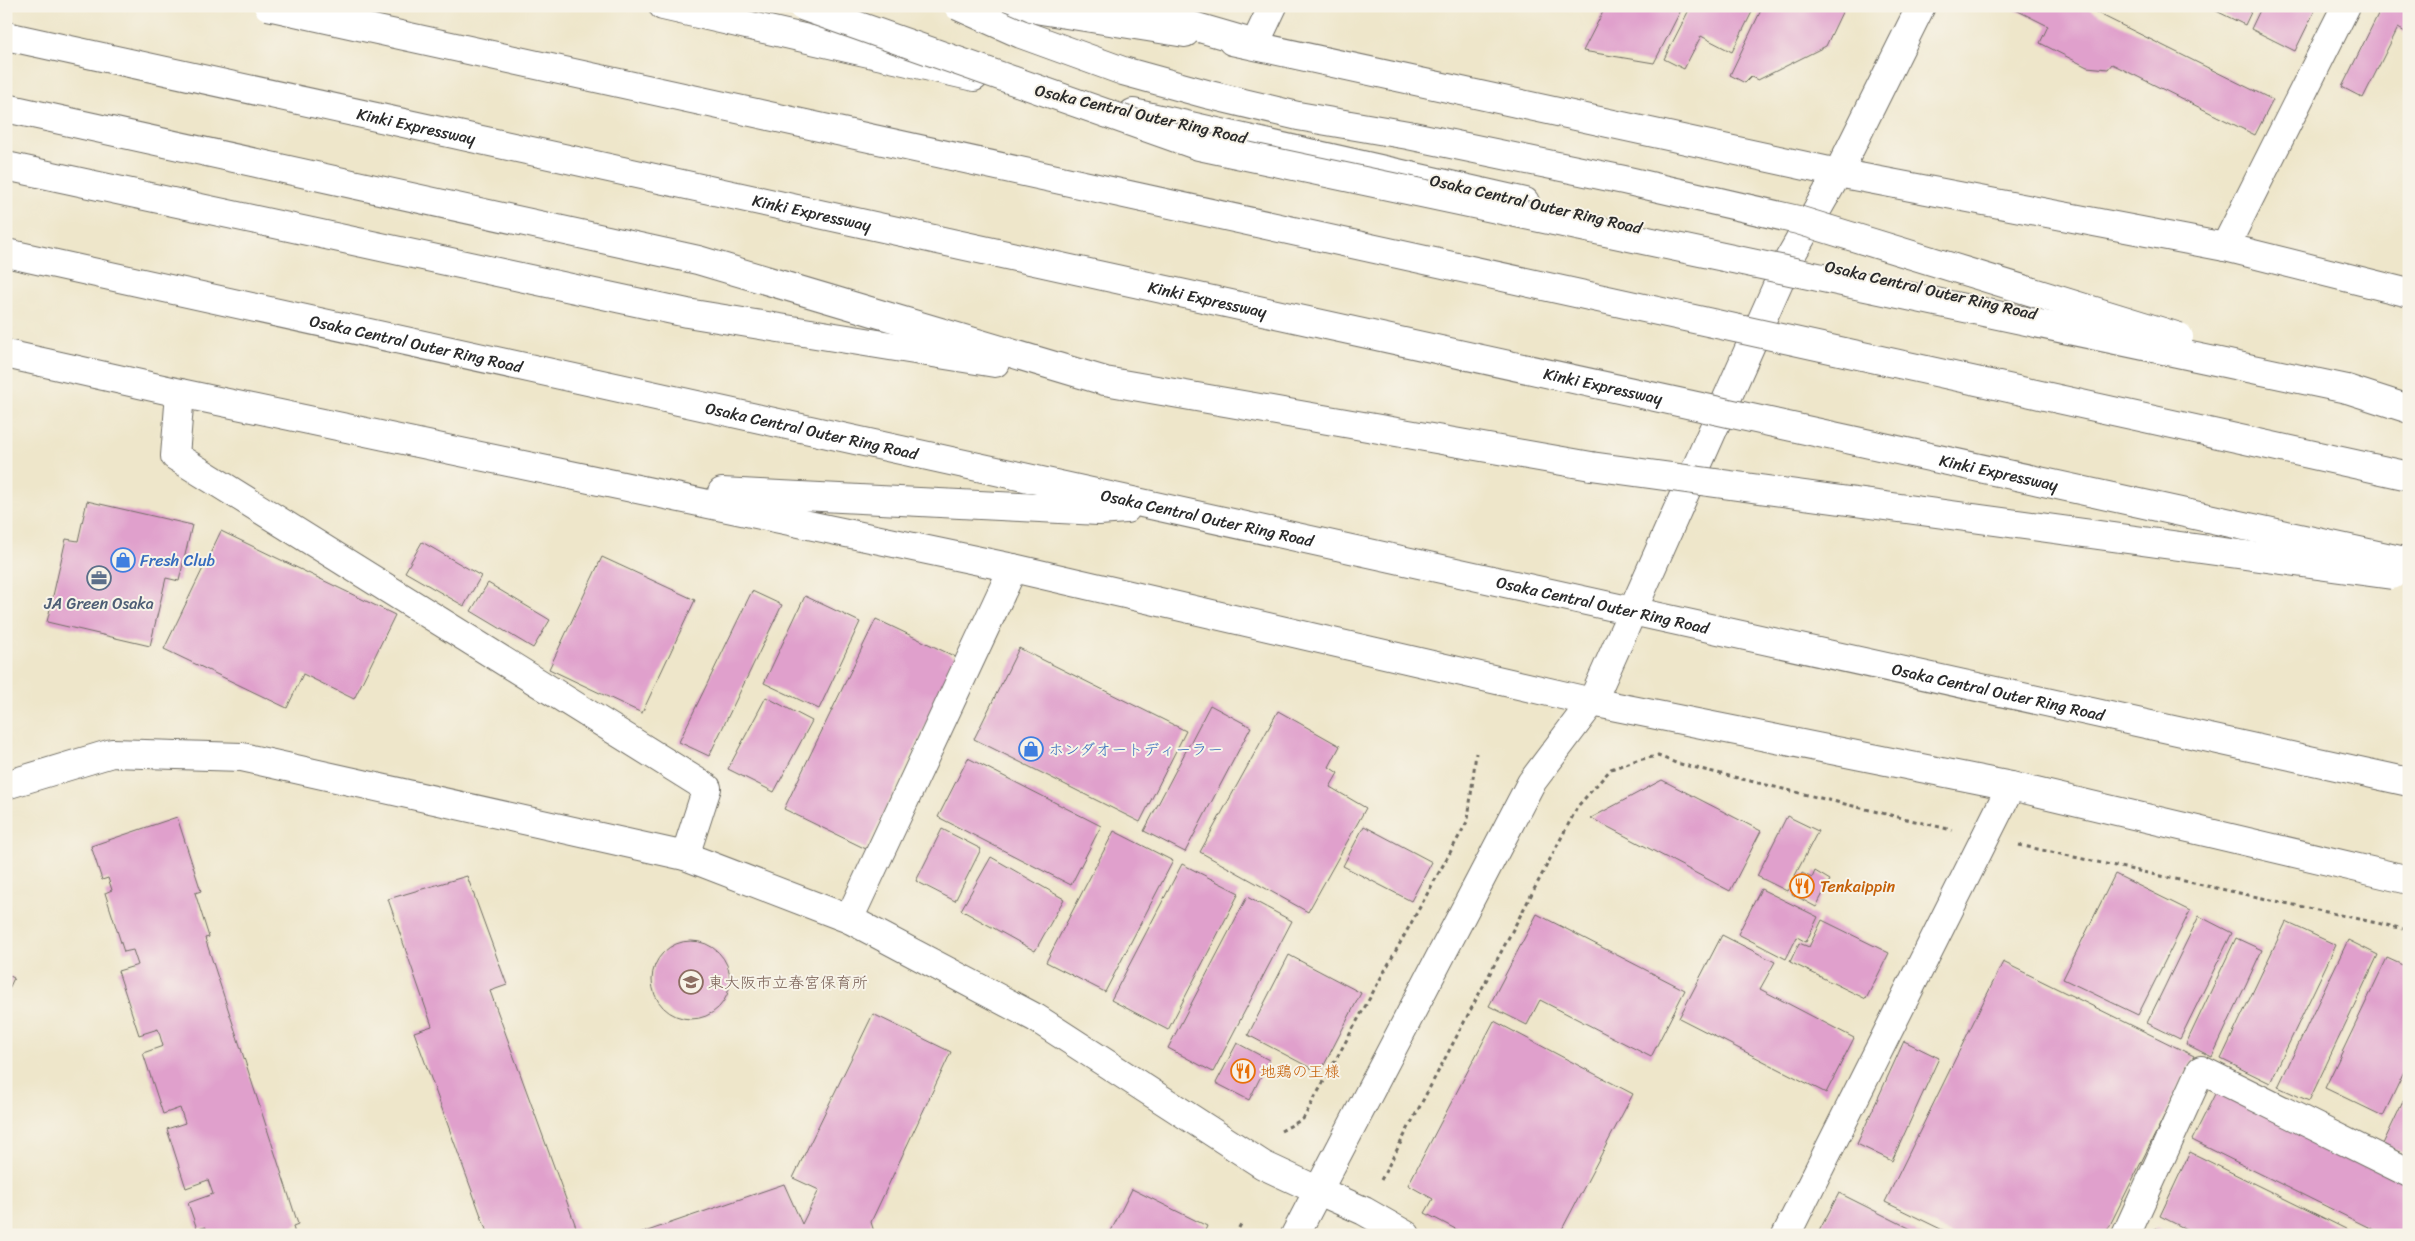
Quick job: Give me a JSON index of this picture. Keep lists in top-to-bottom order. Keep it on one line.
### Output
{"streets":{"main road":["Osaka Central Outer Ring Road","Kinki Expressway"]},"places":{"shop":["Fresh Club","ホンダオートディーラー"],"office":["JA Green Osaka"],"restaurant":["Tenkaippin","地鶏の王様"],"school or university":["東大阪市立春宮保育所"]}}
